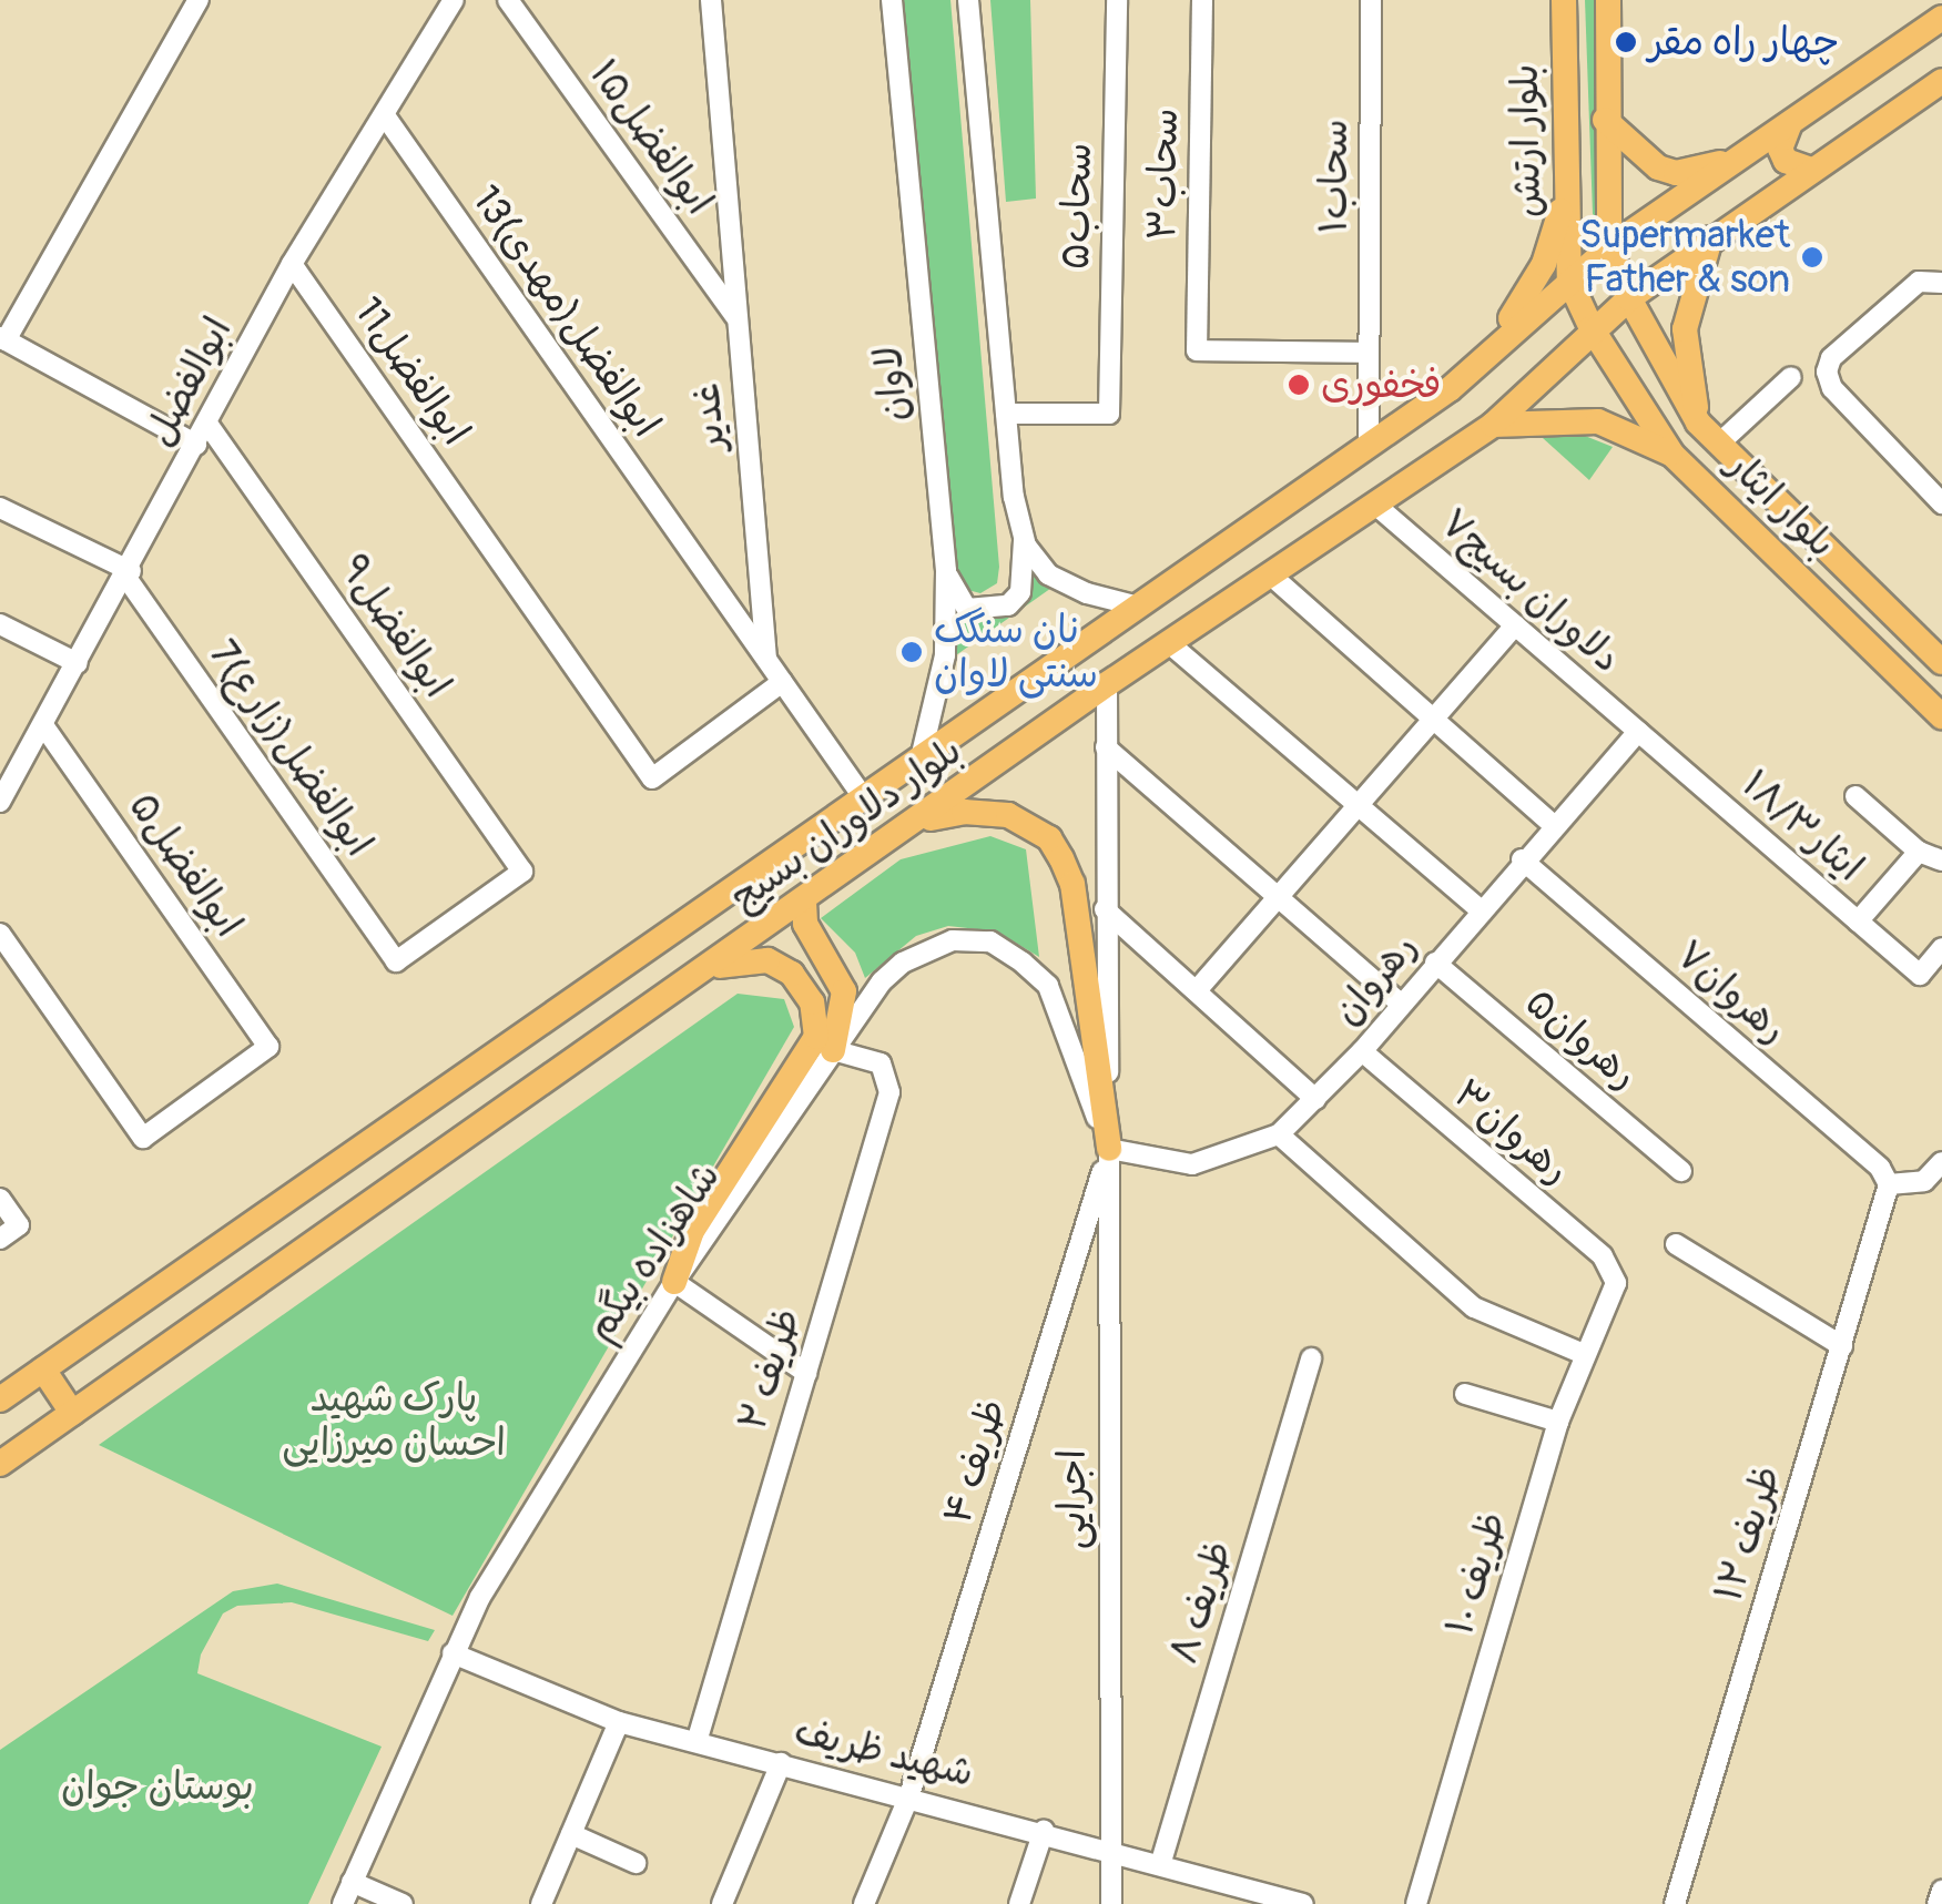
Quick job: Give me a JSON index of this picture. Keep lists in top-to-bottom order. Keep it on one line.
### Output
{"streets":{"main road":["بلوار ارتش","بلوار ایثار","بلوار دلاوران بسیج"],"street":["ابوالفضل۱۵","۳سحاب","۱سحاب","۵سحاب","13ابوالفضل(مهدی)","11ابوالفضل","ابوالفضل","لاوان","غدیر","دلاوران بسیج۷","ابوالفضل۹","7ابوالفضل(زارع)","ایثار۱۸/۳","ابوالفضل۵","رهروان","رهروان۷","رهروان۵","رهروان۳","شاهزاده بیگم","ظریف ۲","ظریف ۴","اجرایی","ظریف ۱۲","ظریف ۱۰","ظریف ۸","شهید ظریف"]},"crossings":[["ابوالفضل۱۵","غدیر"],["بلوار ارتش","بلوار ایثار"],["بلوار ارتش","بلوار دلاوران بسیج"],["۳سحاب","۱سحاب"],["۱سحاب","بلوار دلاوران بسیج"],["13ابوالفضل(مهدی)","ابوالفضل"],["13ابوالفضل(مهدی)","غدیر"],["11ابوالفضل","ابوالفضل"],["ابوالفضل","ابوالفضل۹"],["ابوالفضل","7ابوالفضل(زارع)"],["ابوالفضل","ابوالفضل۵"],["لاوان","بلوار دلاوران بسیج"],["بلوار ایثار","بلوار دلاوران بسیج"],["دلاوران بسیج۷","بلوار دلاوران بسیج"],["دلاوران بسیج۷","ایثار۱۸/۳"],["دلاوران بسیج۷","رهروان"],["ابوالفضل۹","7ابوالفضل(زارع)"],["بلوار دلاوران بسیج","اجرایی"],["ایثار۱۸/۳","رهروان"],["رهروان","رهروان۷"],["رهروان","رهروان۵"],["رهروان","رهروان۳"],["رهروان","شاهزاده بیگم"],["رهروان","ظریف ۴"],["رهروان","اجرایی"],["رهروان۷","ظریف ۱۲"],["رهروان۳","ظریف ۱۰"],["شاهزاده بیگم","ظریف ۲"],["شاهزاده بیگم","ظریف ۴"],["شاهزاده بیگم","اجرایی"],["شاهزاده بیگم","شهید ظریف"],["ظریف ۲","شهید ظریف"],["ظریف ۴","اجرایی"],["ظریف ۴","شهید ظریف"],["اجرایی","شهید ظریف"],["ظریف ۸","شهید ظریف"]],"parks":["پارک شهید احسان میرزایی","بوستان جوان"],"places":["چهار راه مقر","Supermarket Father & son","فخفوری","نان سنگک سنتی لاوان"]}
